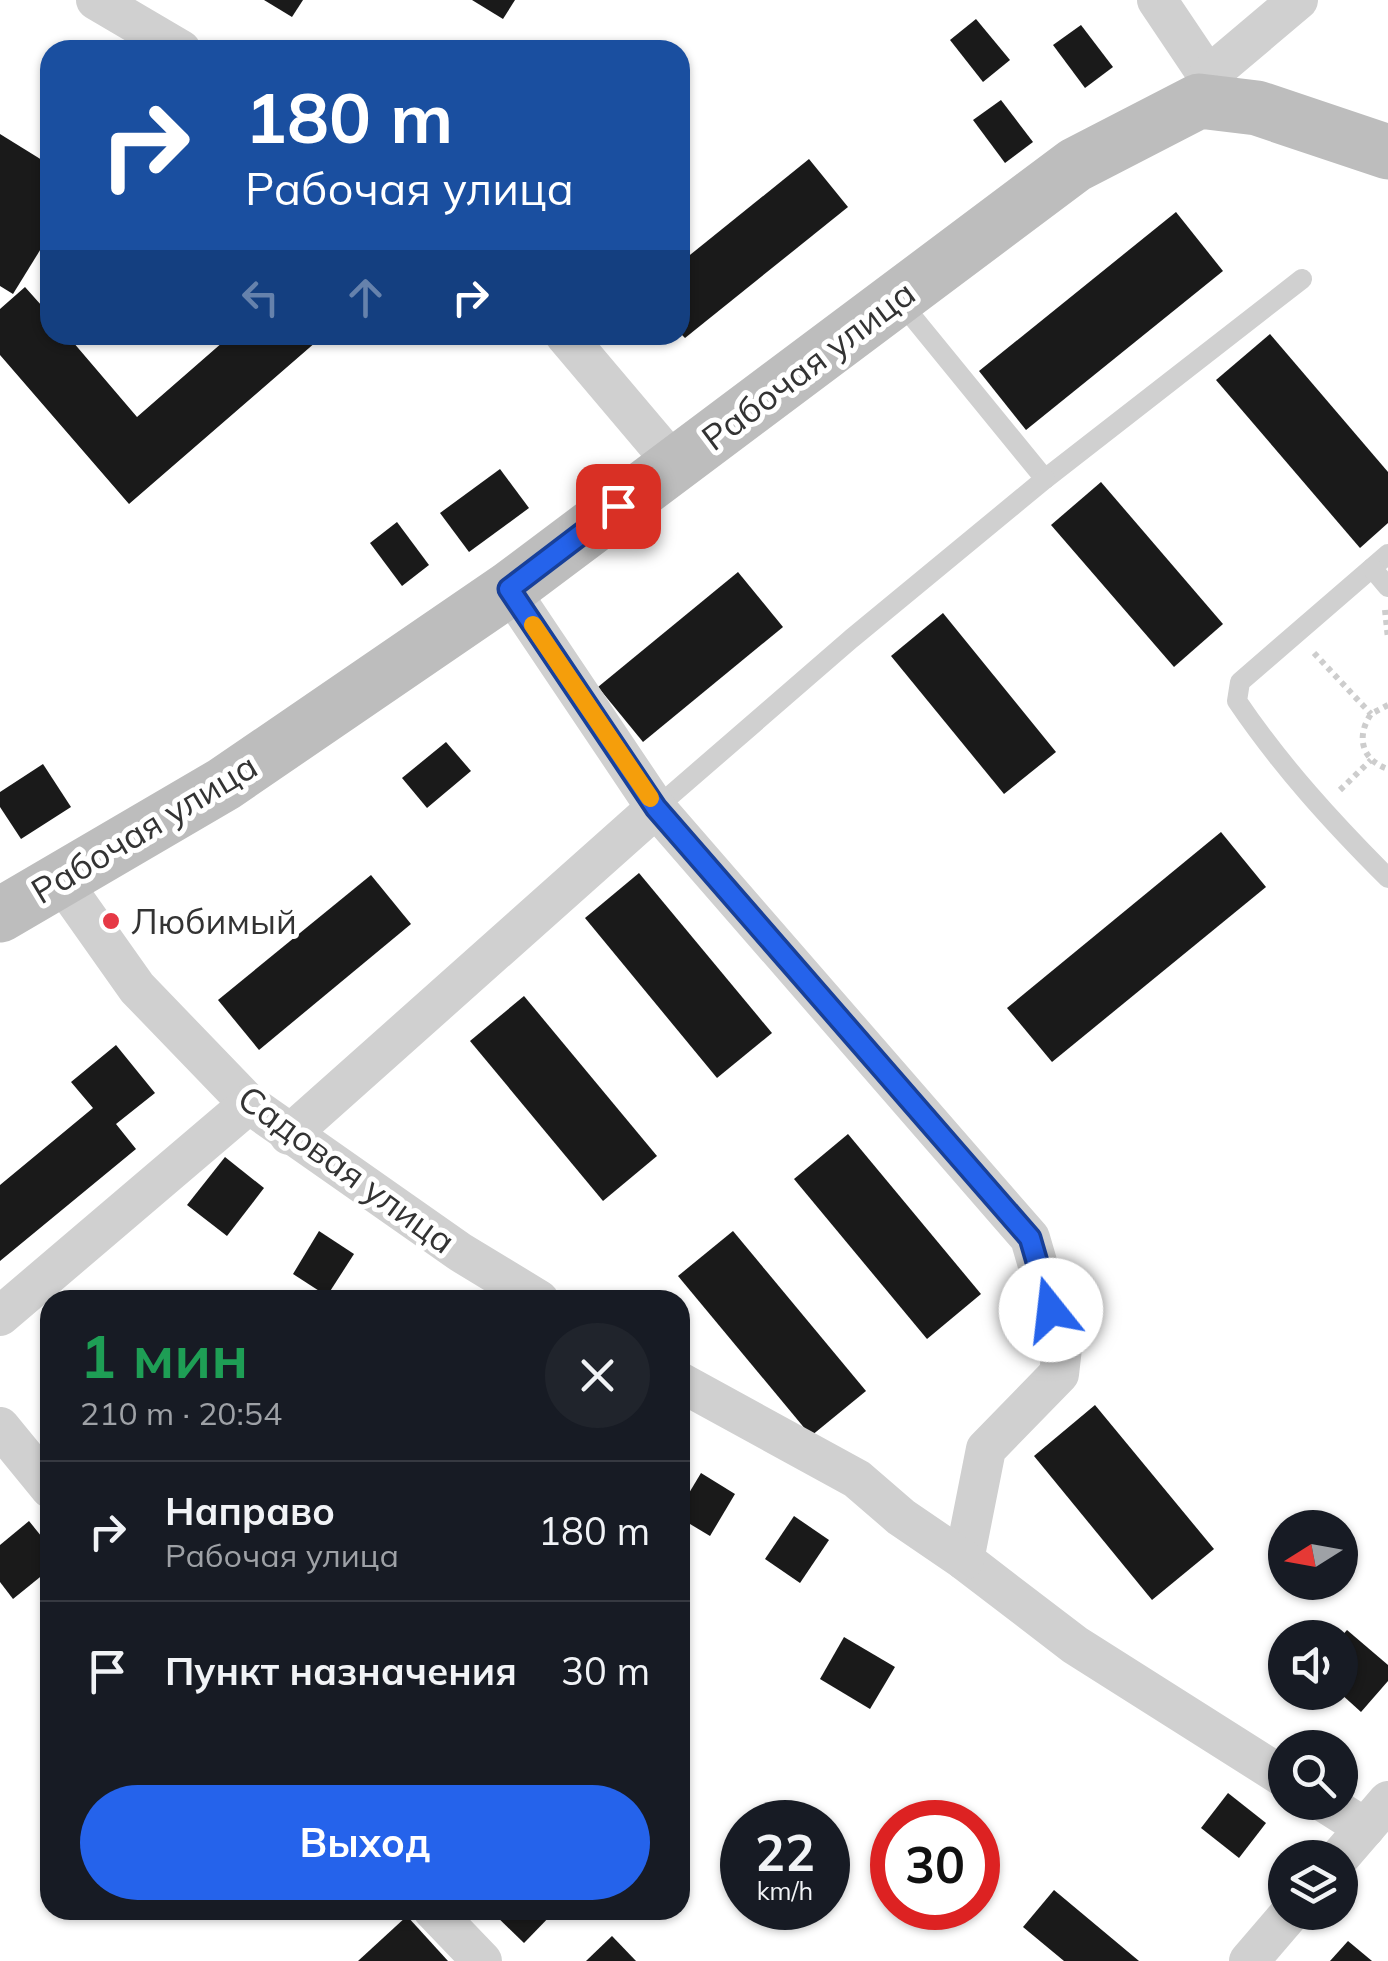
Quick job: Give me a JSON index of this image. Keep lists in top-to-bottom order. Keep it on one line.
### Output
{"streets":{"main road":["Рабочая улица"],"street":["Садовая улица"]},"crossings":[["Рабочая улица","Садовая улица"]],"places":["Любимый"],"north":"left","page":{"turn":["180 m","Рабочая улица"],"heading":["1 мин","210 m · 20:54"],"list":[{"name":"Направо","note":"Рабочая улица","value":"180 m"},{"name":"Пункт назначения","value":"30 m"}],"buttons":"Выход","speed":"22 km/h","limit":"30"}}
